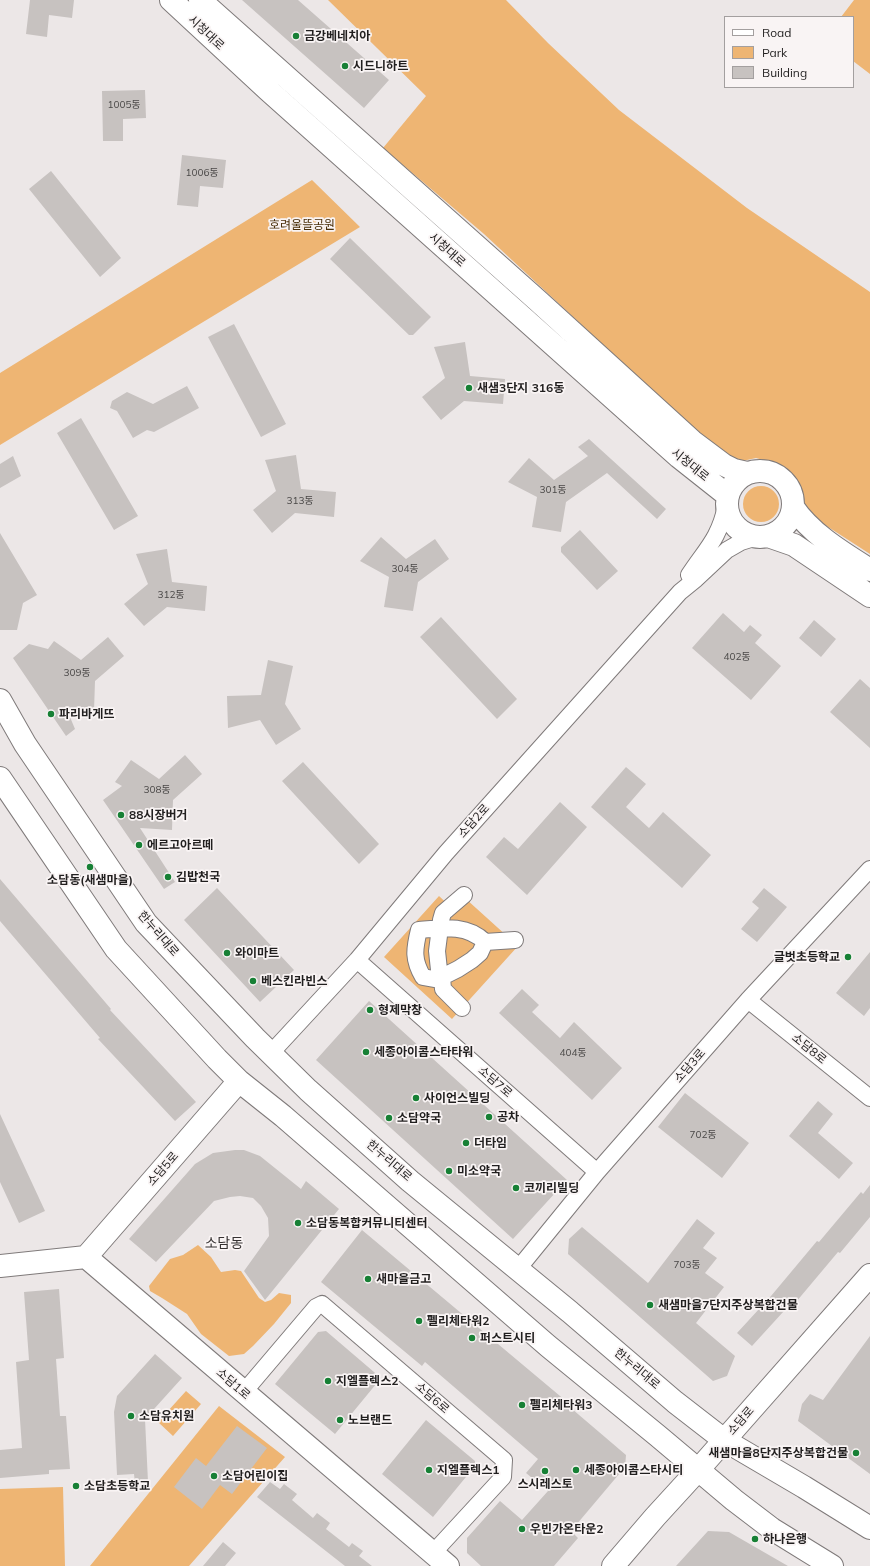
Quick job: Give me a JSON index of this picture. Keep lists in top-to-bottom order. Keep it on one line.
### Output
{"streets":{"street":["시청대로","소담2로","한누리대로","소담8로","소담3로","소담7로","소담5로","소담1로","소담6로","소담로"]},"crossings":[["소담2로","한누리대로"],["소담2로","소담7로"],["한누리대로","소담3로"],["한누리대로","소담로"],["소담8로","소담3로"],["소담3로","소담7로"],["소담5로","소담1로"],["소담1로","소담6로"]],"districts":["소담동"],"parks":["호려울뜰공원"],"places":["금강베네치아","시드니하트","새샘3단지 316동","파리바게뜨","88시장버거","에르고아르떼","소담동(새샘마을)","김밥천국","와이마트","글벗초등학교","베스킨라빈스","형제막창","세종아이콤스타타워","사이언스빌딩","공차","소담약국","더타임","미소약국","코끼리빌딩","소담동복합커뮤니티센터","새마을금고","새샘마을7단지주상복합건물","펠리체타워2","퍼스트시티","지엘플렉스2","펠리체타워3","소담유치원","노브랜드","새샘마을8단지주상복합건물","지엘플렉스1","세종아이콤스타시티","스시레스토","소담어린이집","소담초등학교","우빈가온타운2","하나은행"],"house_numbers":["1005동","1006동","301동","313동","304동","312동","402동","309동","308동","404동","702동","703동"],"legend":["Road","Park","Building"]}
